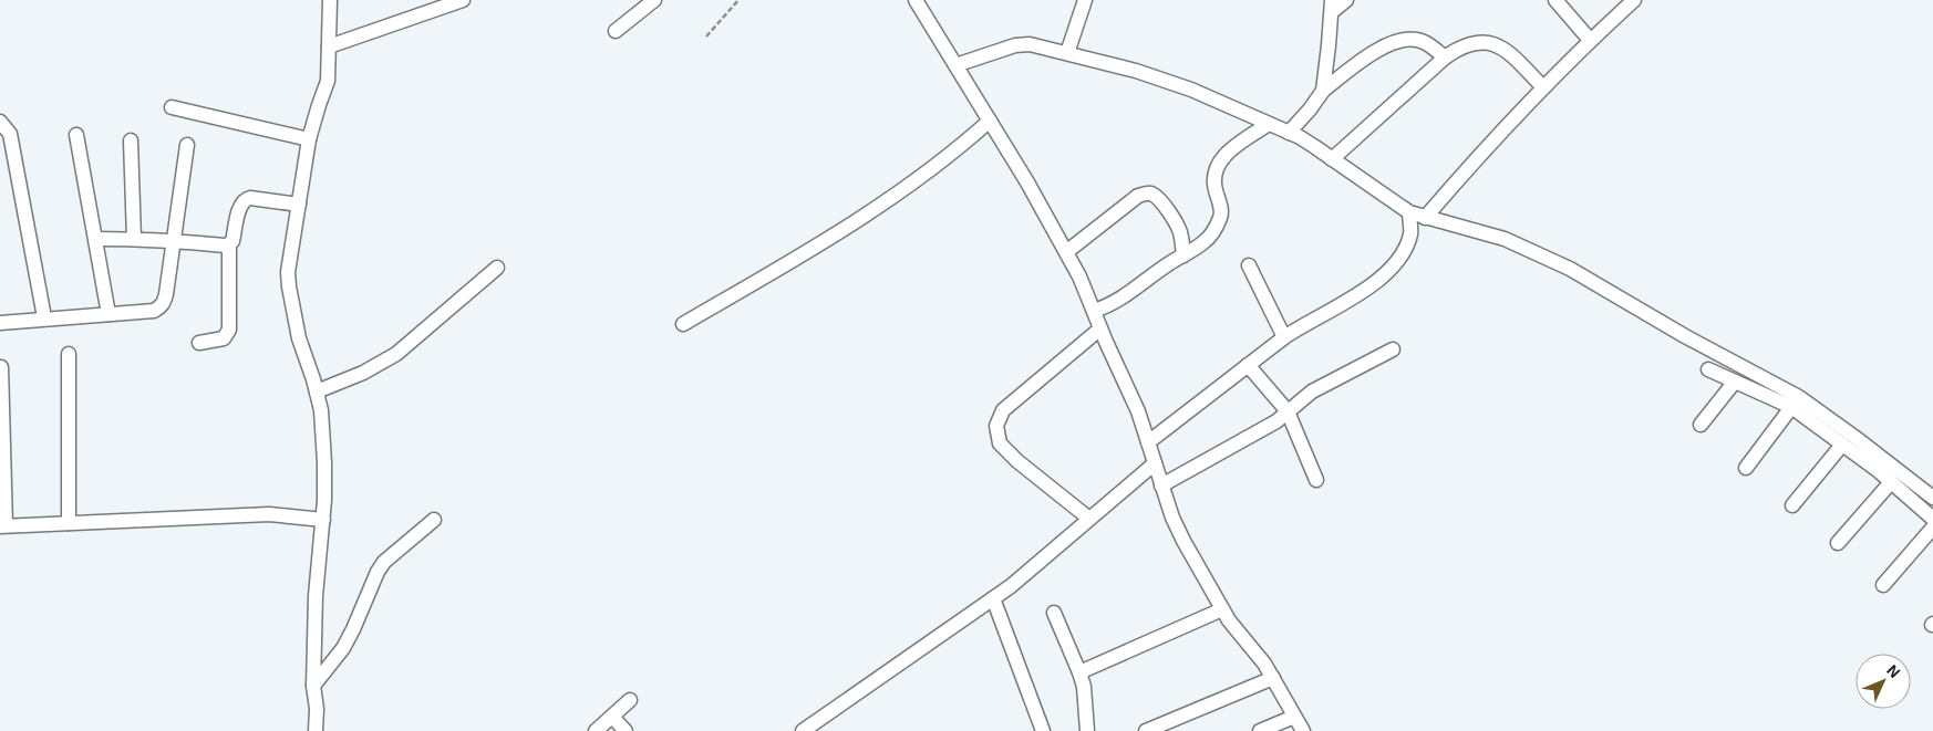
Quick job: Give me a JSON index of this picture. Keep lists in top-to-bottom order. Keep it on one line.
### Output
{"north":"top right"}
